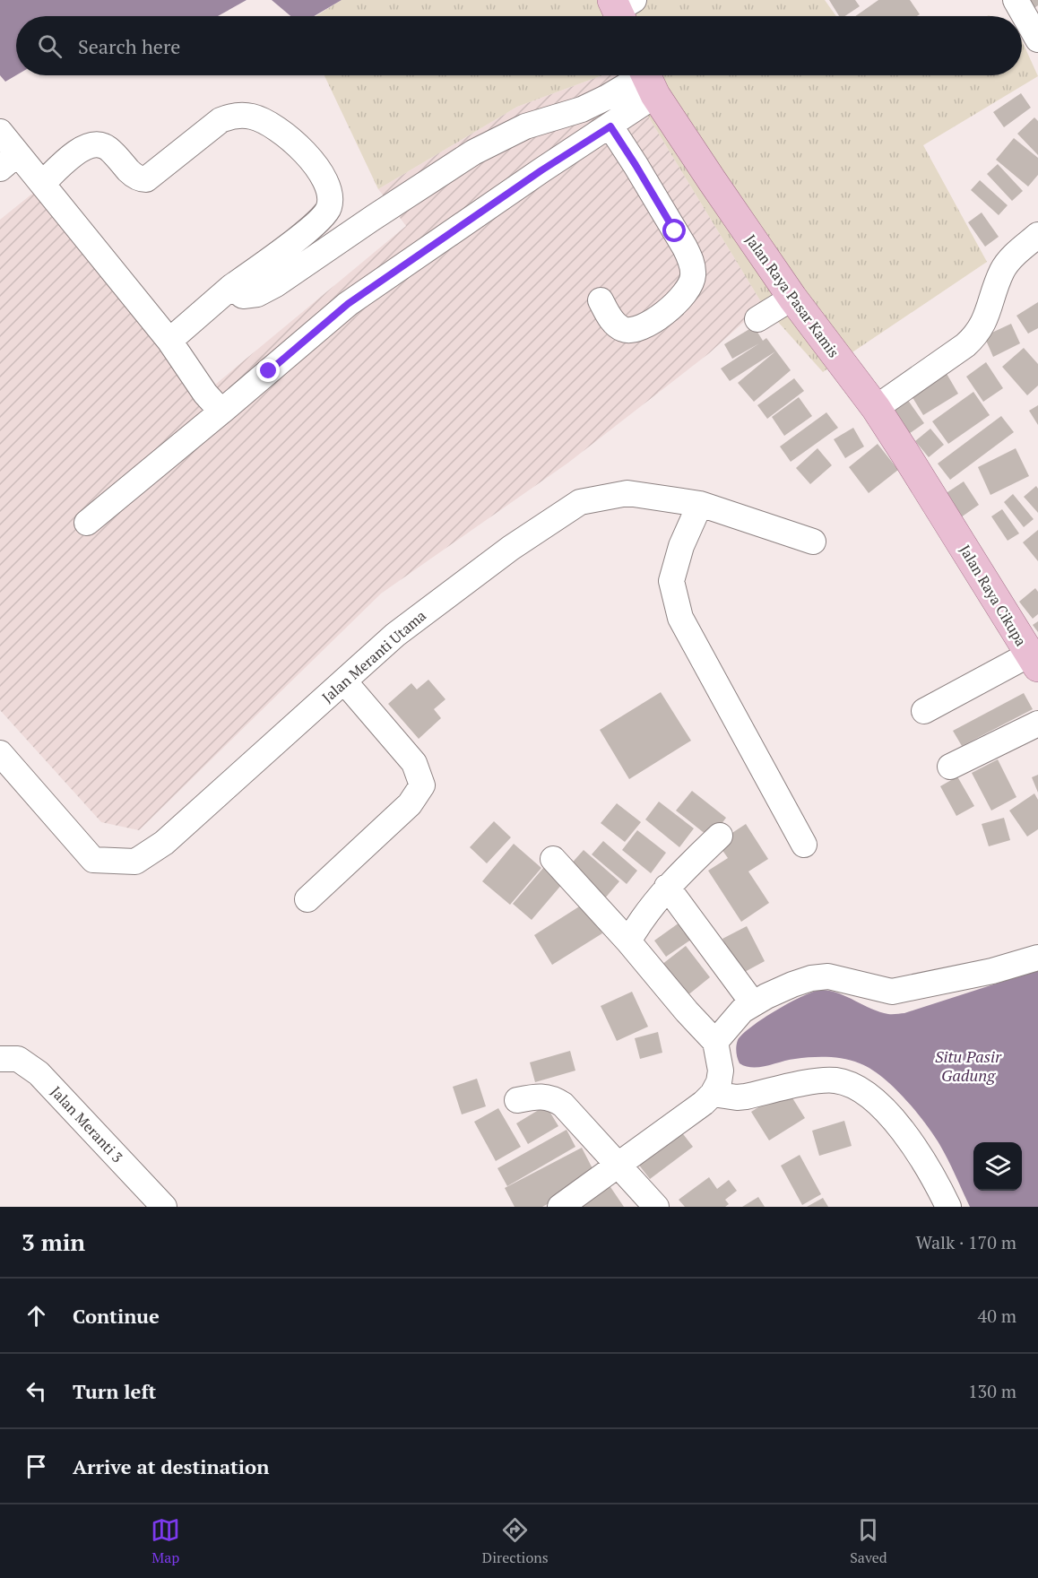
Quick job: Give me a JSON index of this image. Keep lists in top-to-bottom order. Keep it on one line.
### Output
{"streets":{"main road":["Jalan Raya Pasar Kamis","Jalan Raya Cikupa"],"street":["Jalan Meranti Utama","Jalan Meranti 3"]},"crossings":[["Jalan Raya Pasar Kamis","Jalan Raya Cikupa"]],"water":["Situ Pasir Gadung"],"page":{"search":"Search here","heading":["3 min","Walk · 170 m"],"list":[["Continue","40 m"],["Turn left","130 m"],"Arrive at destination"],"nav":["Map","Directions","Saved"]}}
